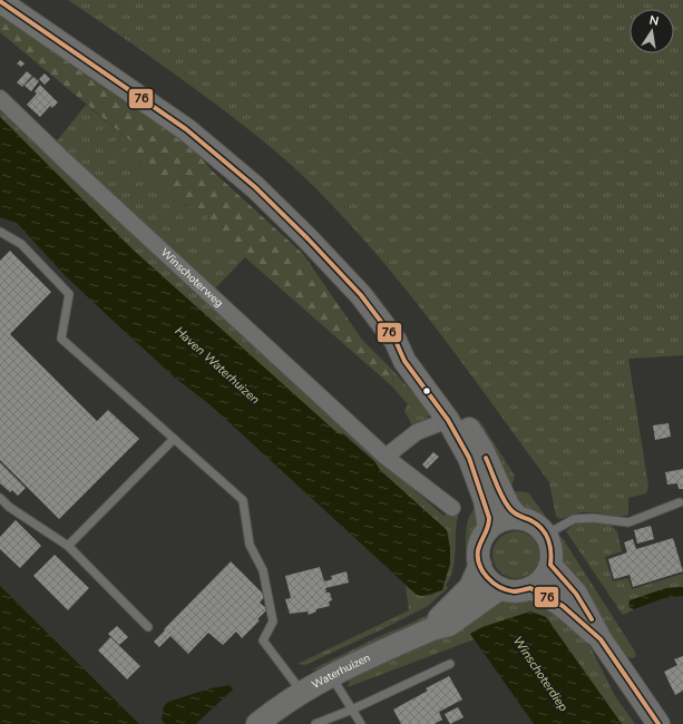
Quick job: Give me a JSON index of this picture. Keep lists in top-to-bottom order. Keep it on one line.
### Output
{"streets":{"main road":["Waterhuizen"],"street":["Winschoterweg"]},"water":["Haven Waterhuizen","Winschoterdiep"],"lines":["transit line 76"],"north":"top"}
